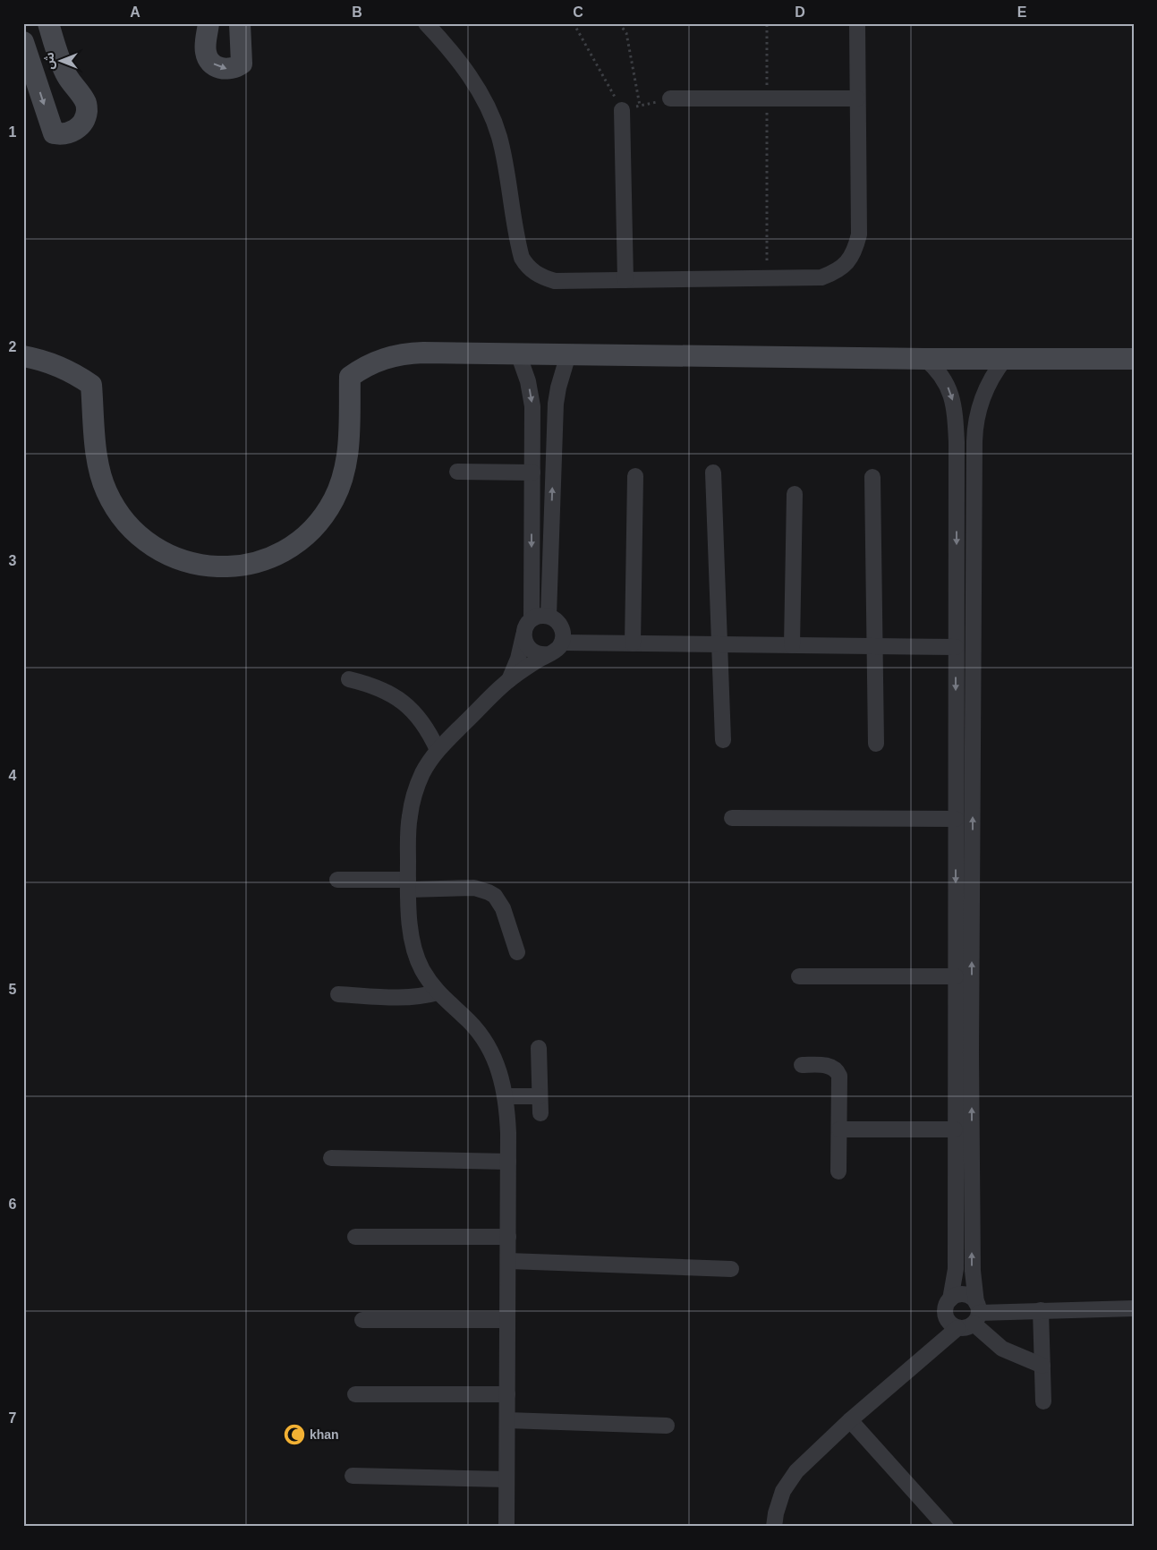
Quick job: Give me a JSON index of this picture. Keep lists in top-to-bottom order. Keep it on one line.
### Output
{"places":{"mosque":["khan"]},"north":"left","grid":{"columns":["A","B","C","D","E"],"rows":["1","2","3","4","5","6","7"]}}
